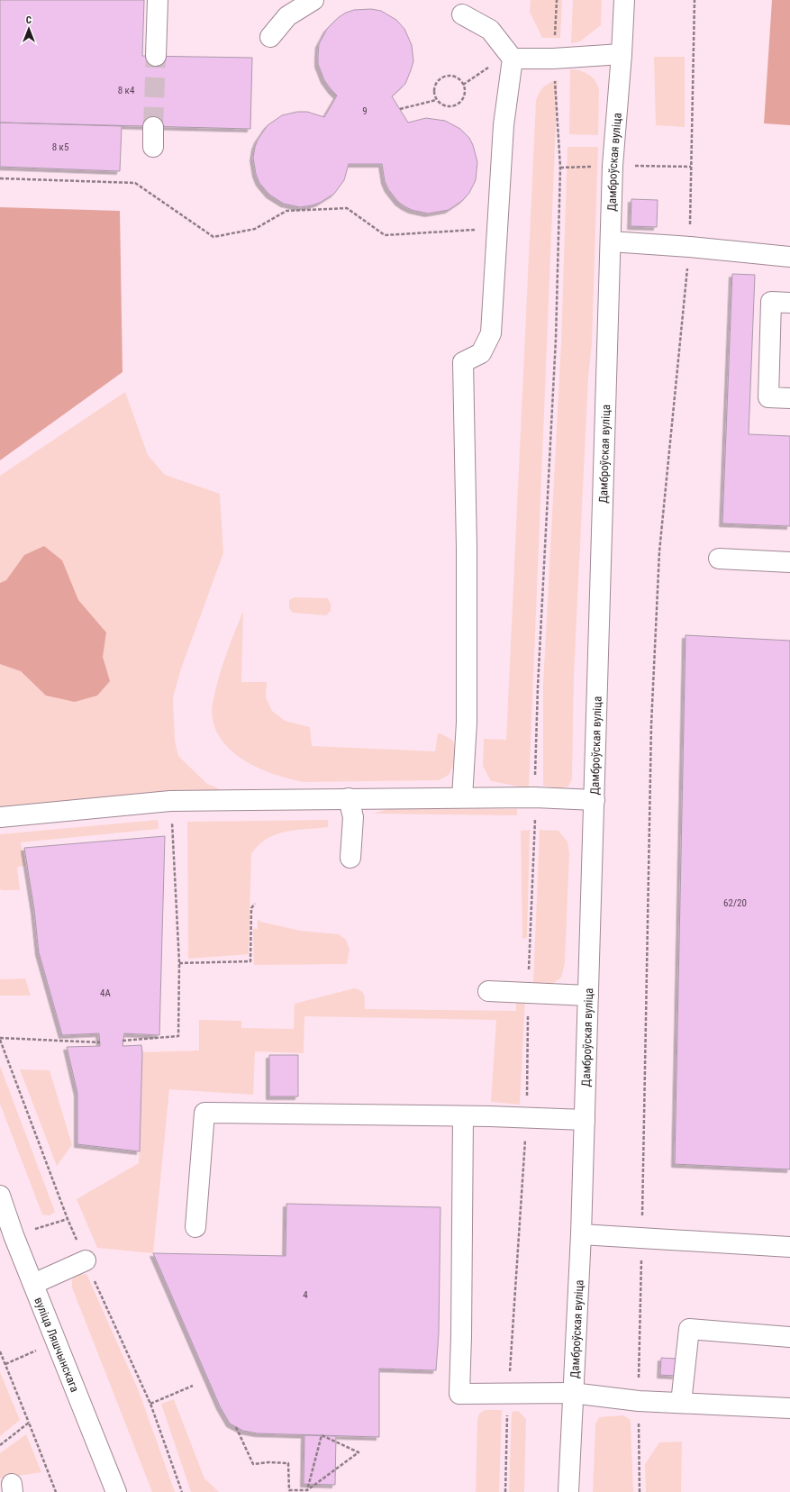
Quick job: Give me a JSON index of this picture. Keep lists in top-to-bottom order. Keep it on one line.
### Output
{"streets":{"street":["Дамброўская вуліца","вуліца Ляшчынскага"]},"house_numbers":["8 к4","9","8 к5","62/20","4А","4"],"north":"top"}
